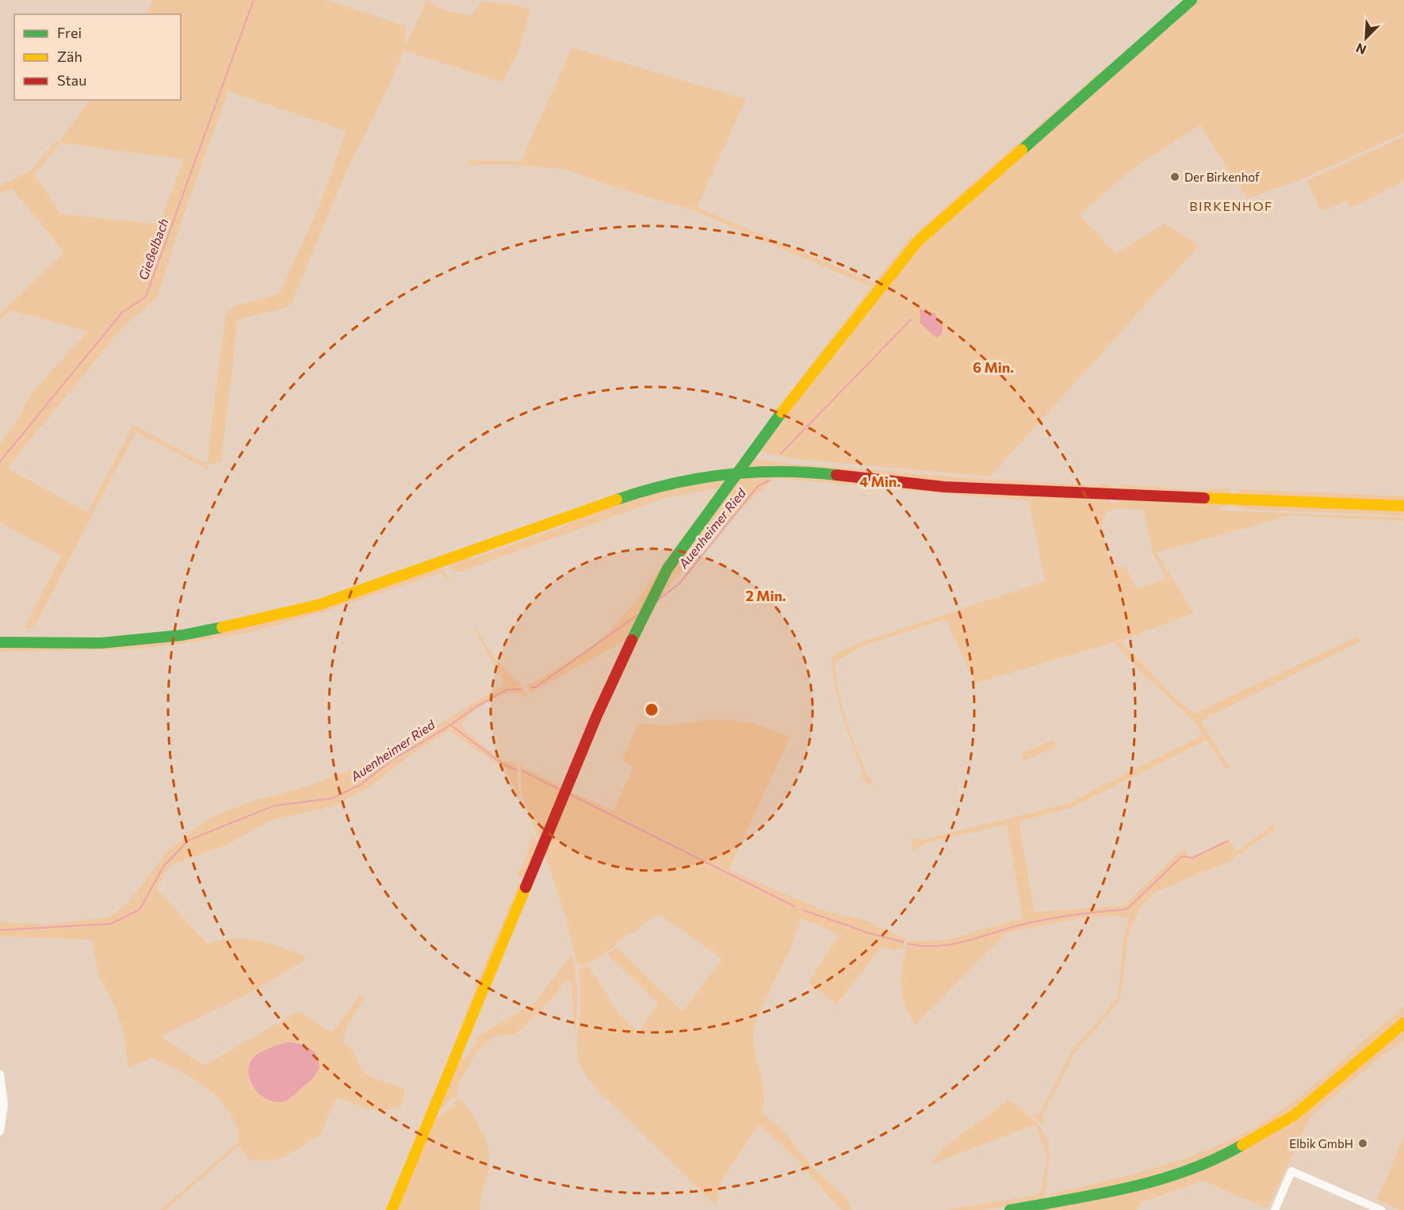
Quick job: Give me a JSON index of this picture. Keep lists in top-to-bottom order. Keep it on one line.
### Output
{"districts":["BIRKENHOF"],"water":["Gießelbach","Auenheimer Ried"],"places":["Der Birkenhof","Elbik GmbH"],"legend":["Frei","Zäh","Stau"],"north":"bottom left","rings":["6 Min.","4 Min.","2 Min."]}
